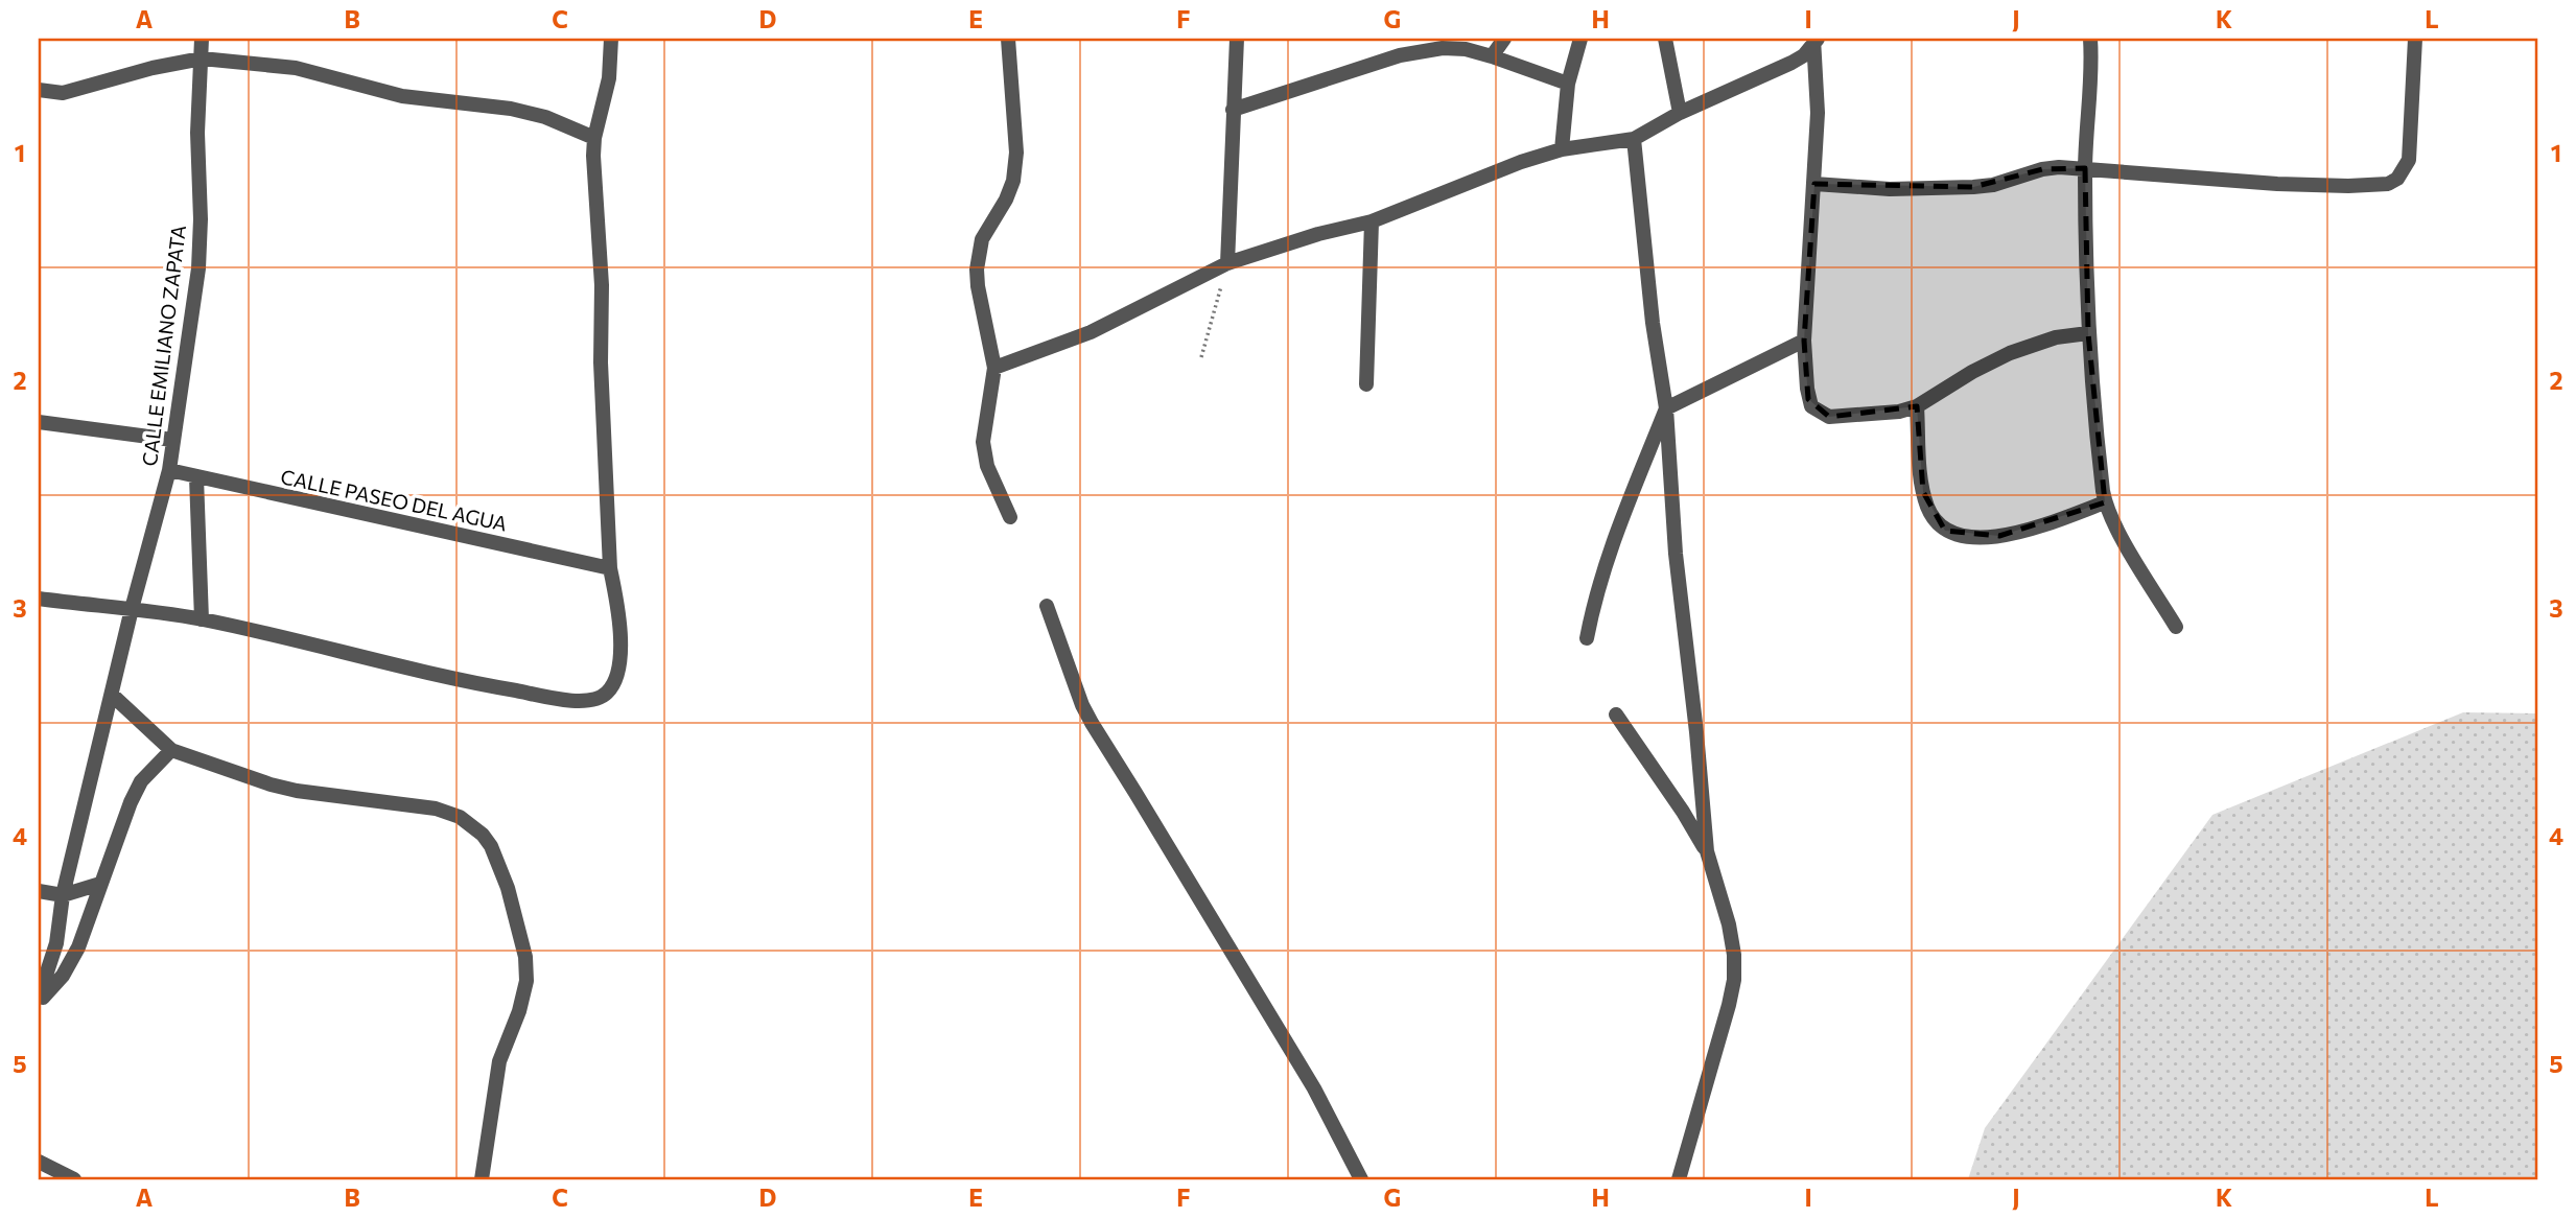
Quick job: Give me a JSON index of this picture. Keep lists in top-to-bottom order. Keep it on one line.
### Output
{"streets":{"street":["CALLE EMILIANO ZAPATA","CALLE PASEO DEL AGUA"]},"crossings":[["CALLE EMILIANO ZAPATA","CALLE PASEO DEL AGUA"]],"grid":{"columns":["A","B","C","D","E","F","G","H","I","J","K","L"],"rows":["1","2","3","4","5"]}}
